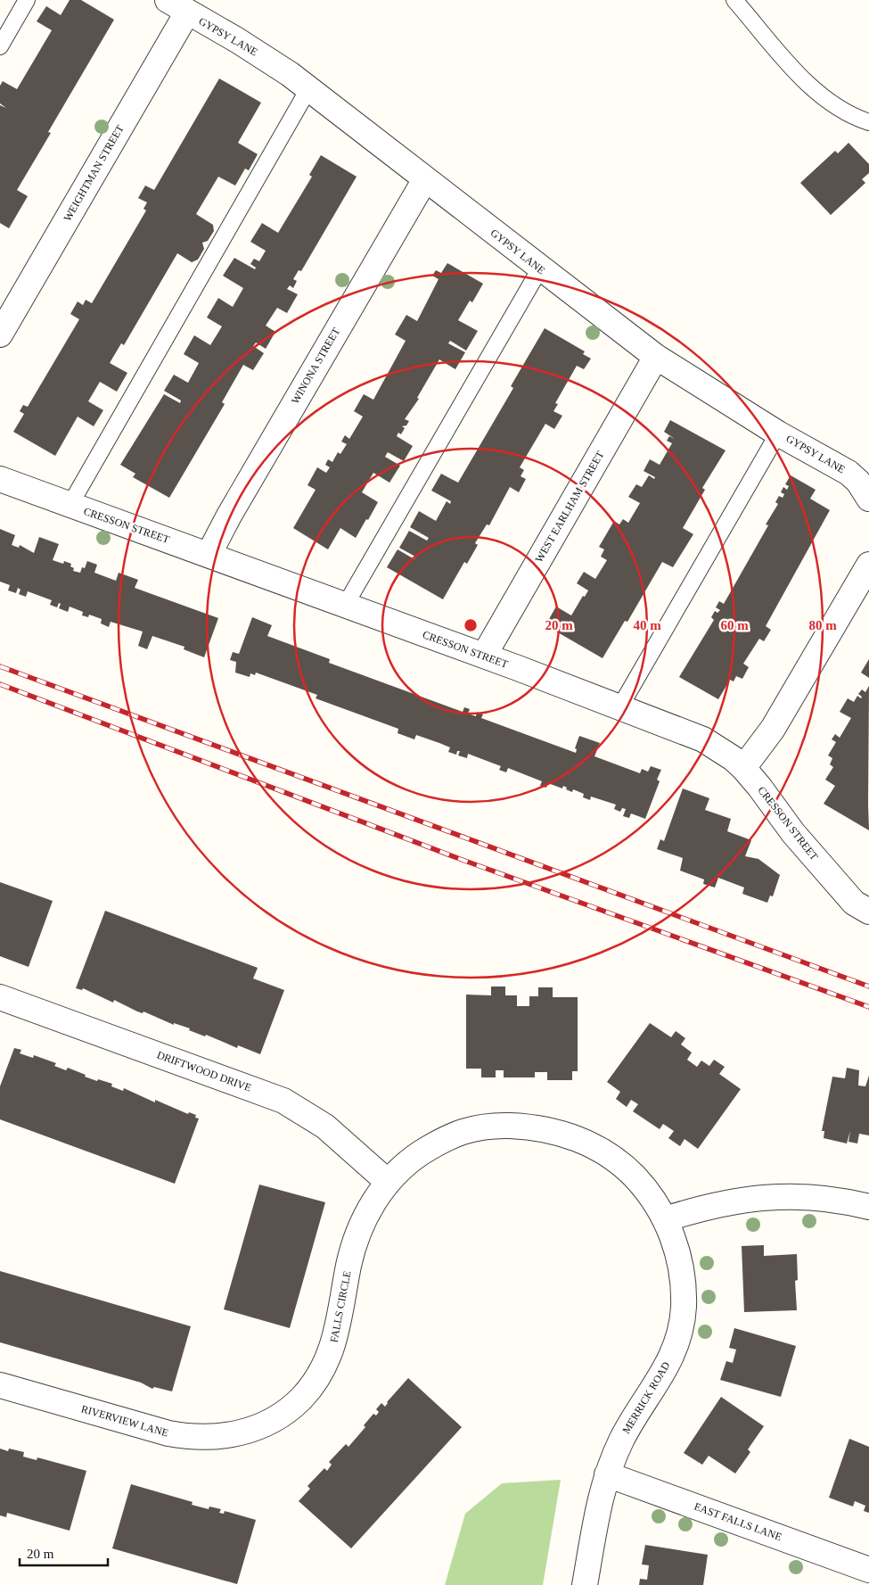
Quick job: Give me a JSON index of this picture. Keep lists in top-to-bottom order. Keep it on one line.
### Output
{"streets":{"street":["GYPSY LANE","WEIGHTMAN STREET","WINONA STREET","WEST EARLHAM STREET","CRESSON STREET","DRIFTWOOD DRIVE","FALLS CIRCLE","MERRICK ROAD","RIVERVIEW LANE","EAST FALLS LANE"]},"crossings":[["GYPSY LANE","WEIGHTMAN STREET"],["GYPSY LANE","WINONA STREET"],["GYPSY LANE","WEST EARLHAM STREET"],["WINONA STREET","CRESSON STREET"],["WEST EARLHAM STREET","CRESSON STREET"],["DRIFTWOOD DRIVE","FALLS CIRCLE"],["DRIFTWOOD DRIVE","MERRICK ROAD"],["FALLS CIRCLE","MERRICK ROAD"],["FALLS CIRCLE","RIVERVIEW LANE"],["MERRICK ROAD","EAST FALLS LANE"]],"scale_bar":"20 m","rings":["20 m","40 m","60 m","80 m"]}
